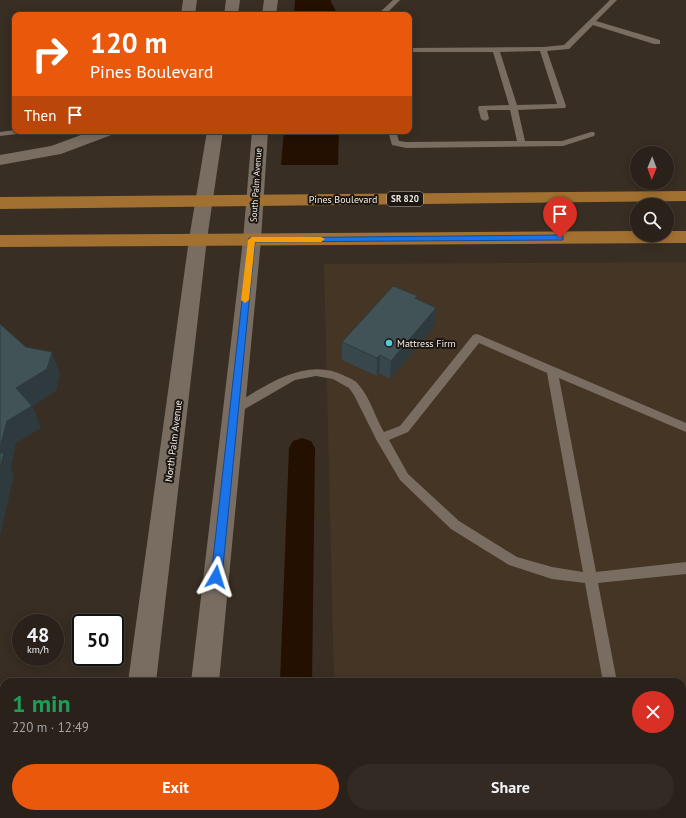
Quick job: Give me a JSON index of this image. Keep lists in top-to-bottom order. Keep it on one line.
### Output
{"streets":{"highway":["Pines Boulevard","SR 820"],"main road":["South Palm Avenue","North Palm Avenue"]},"crossings":[["South Palm Avenue","Pines Boulevard"],["Pines Boulevard","North Palm Avenue"]],"places":["Mattress Firm"],"north":"bottom","page":{"turn":["120 m","Pines Boulevard"],"then":"Then","speed":"48 km/h","limit":"50","heading":["1 min","220 m · 12:49"],"buttons":["Exit","Share"]}}
